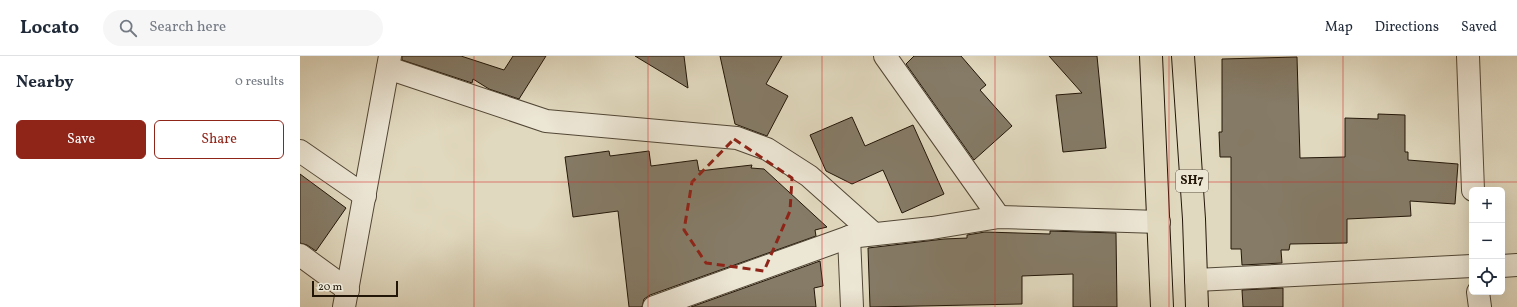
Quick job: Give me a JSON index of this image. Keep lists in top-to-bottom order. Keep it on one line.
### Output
{"streets":{"main road":["SH7"]},"scale_bar":"20 m","page":{"header":"Locato","search":"Search here","nav":["Map","Directions","Saved"],"heading":["Nearby","0 results"],"buttons":["Save","Share"],"map_buttons":["+","−"],"scale":"20 m"}}
